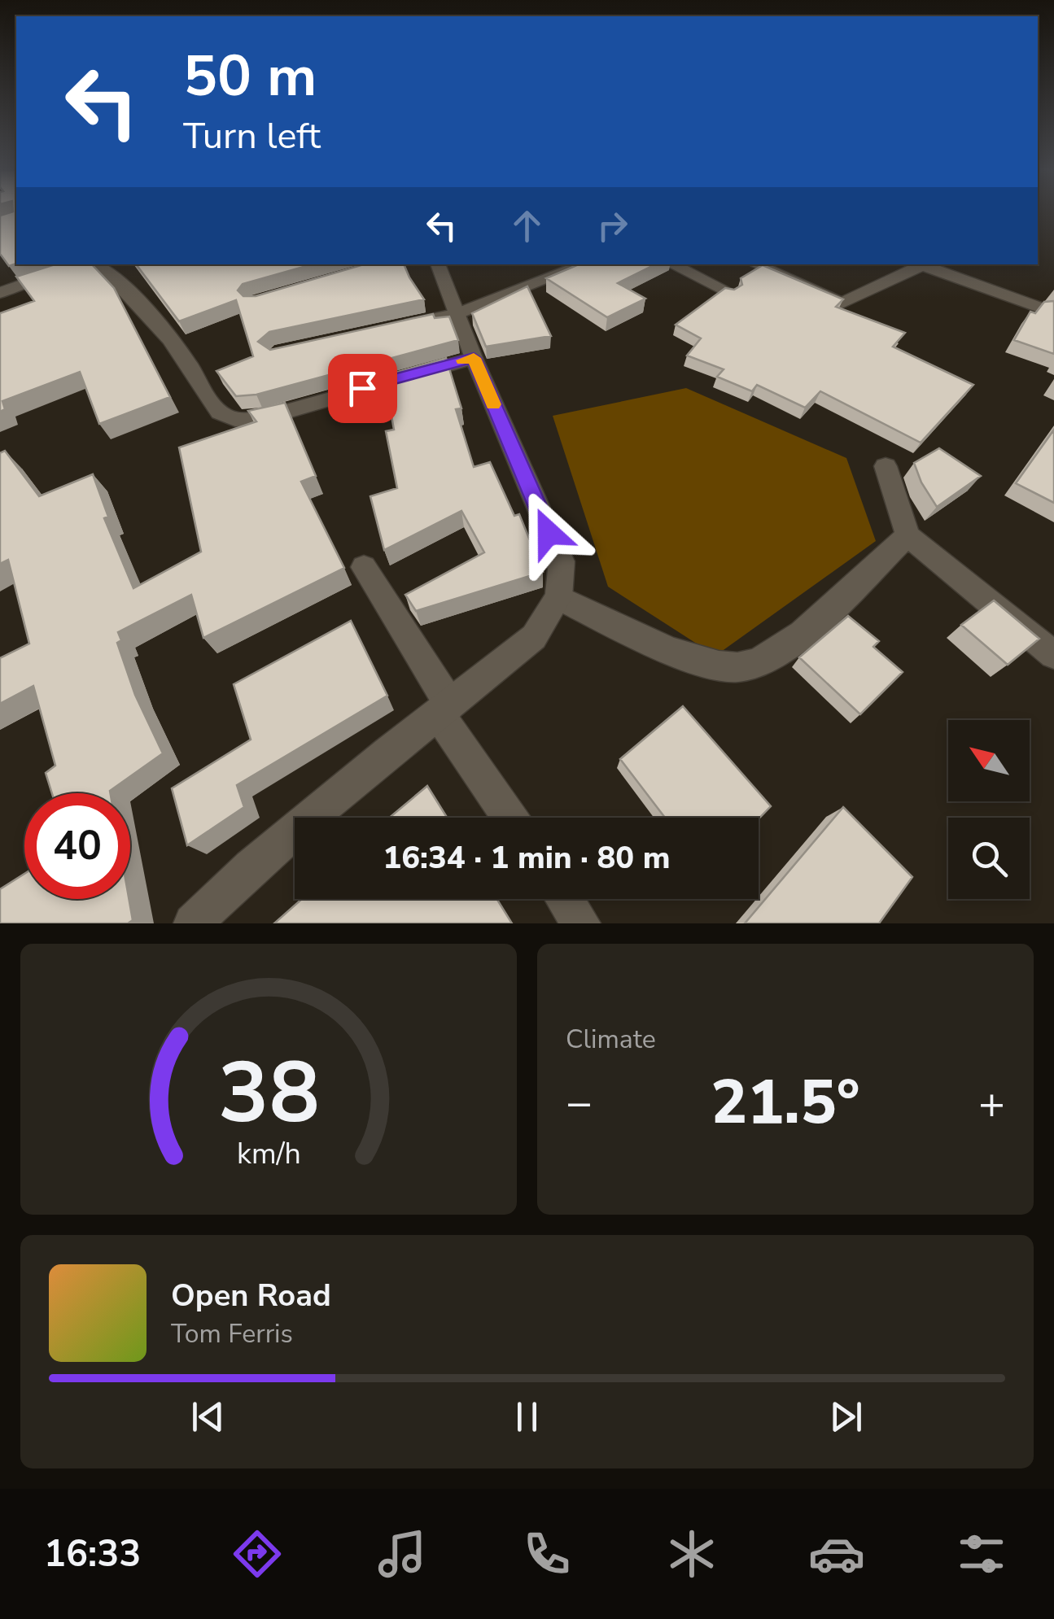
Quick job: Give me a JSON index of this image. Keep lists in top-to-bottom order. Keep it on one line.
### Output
{"north":"top left","page":{"turn":["50 m","Turn left"],"limit":"40","trip":"16:34 · 1 min · 80 m","tile":"Climate","heat":["−","21.5°","+"],"song":["Open Road","Tom Ferris"],"tabs":"16:33","gauge":["38","km/h"]}}
